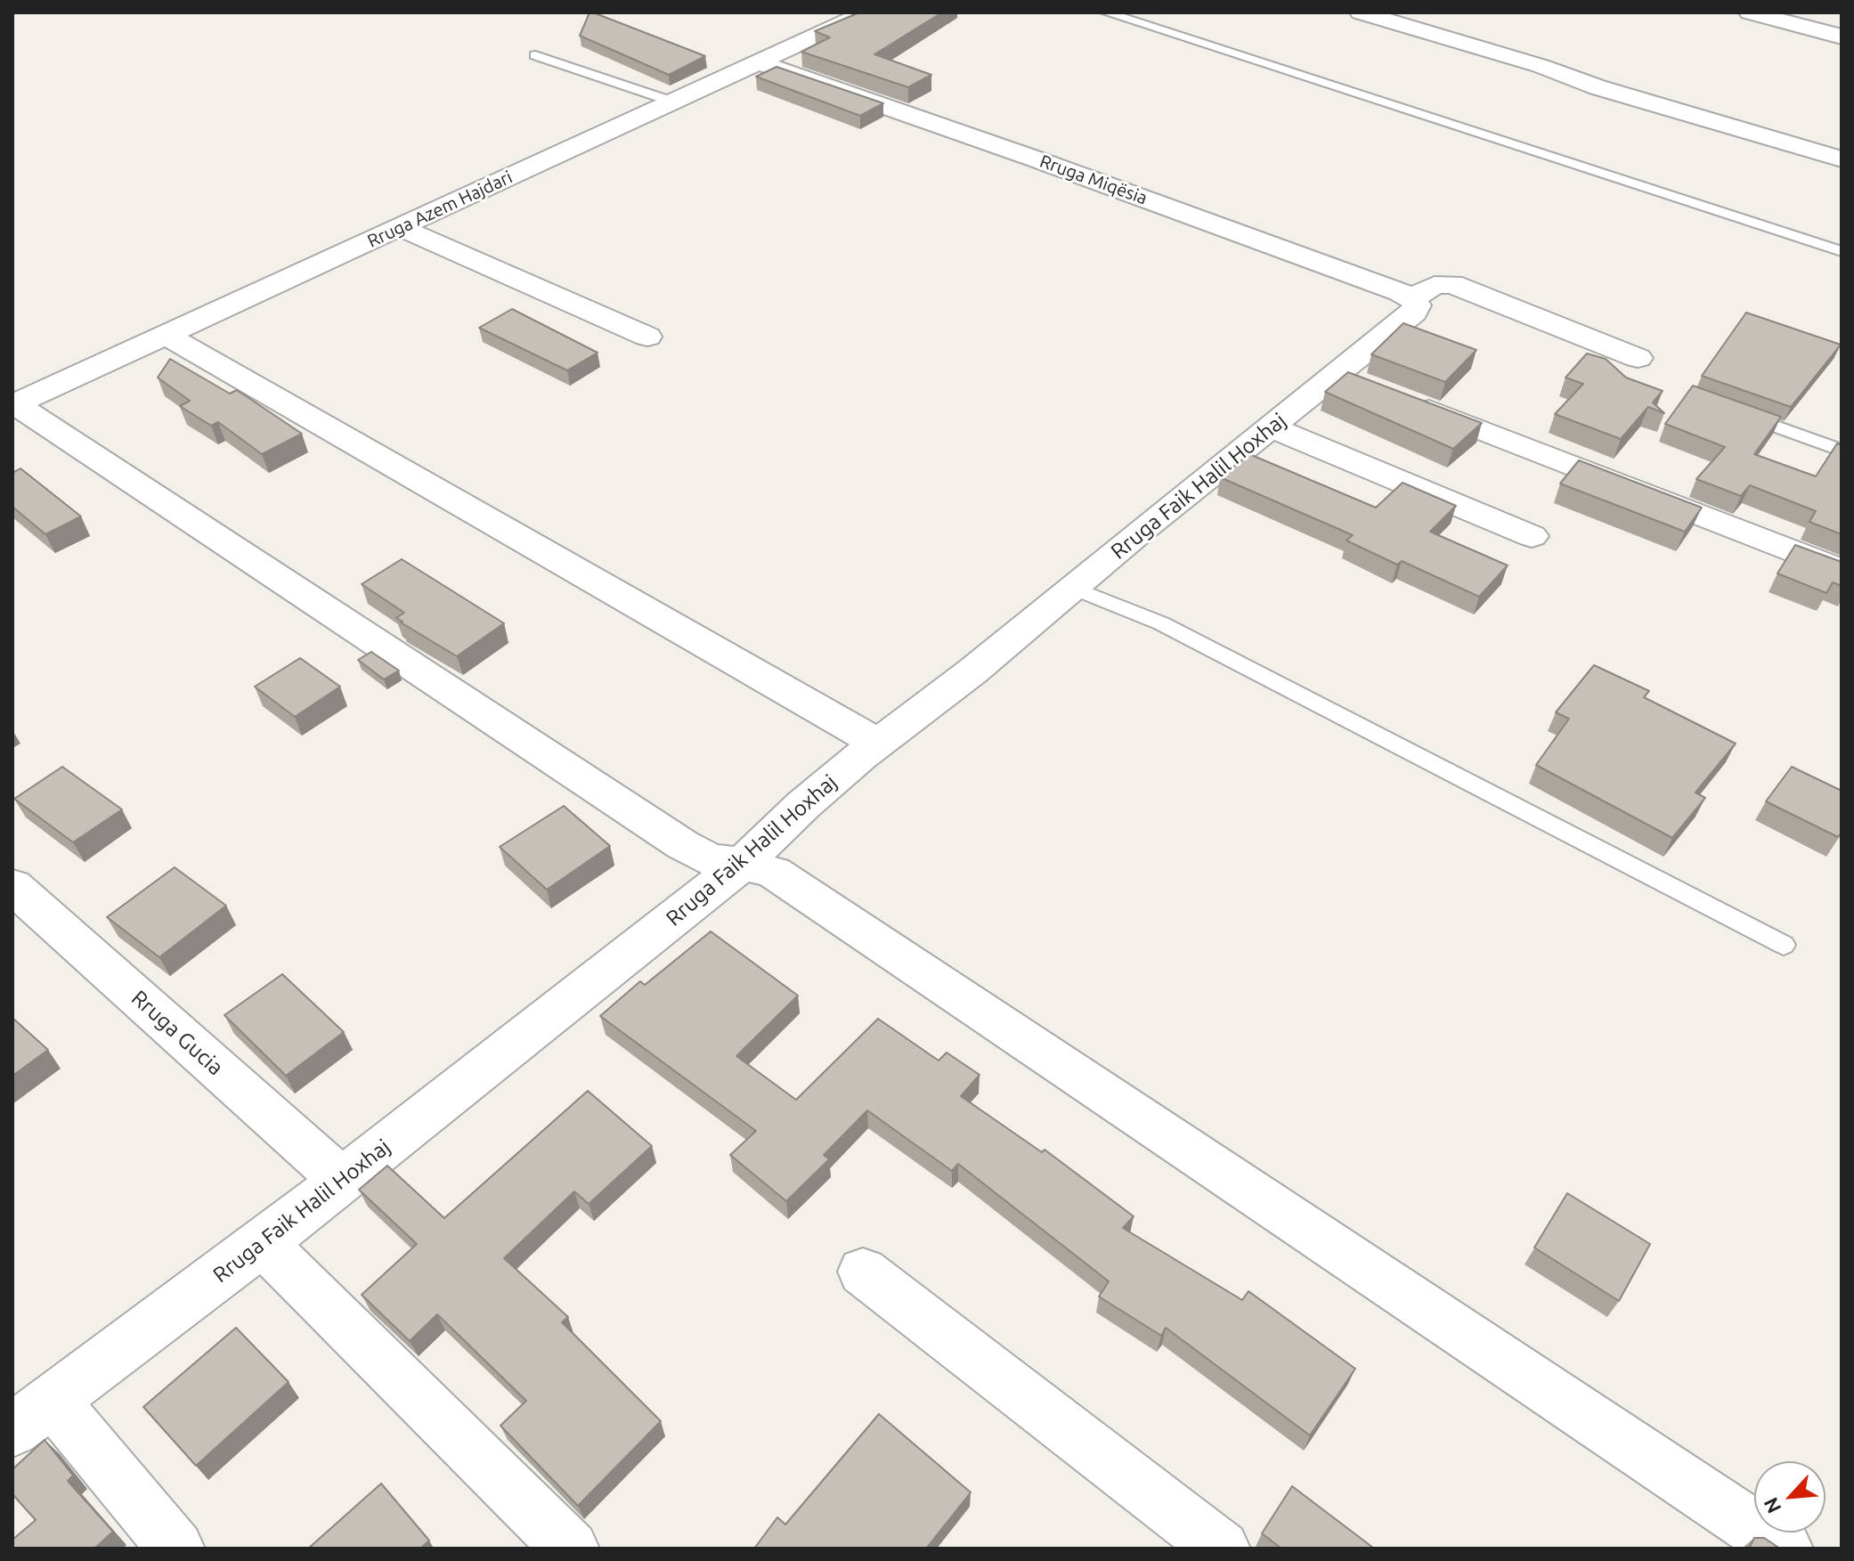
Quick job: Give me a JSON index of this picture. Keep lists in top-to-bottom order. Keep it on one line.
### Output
{"streets":{"street":["Rruga Miqësia","Rruga Azem Hajdari","Rruga Faik Halil Hoxhaj","Rruga Gucia"]},"crossings":[["Rruga Miqësia","Rruga Azem Hajdari"],["Rruga Miqësia","Rruga Faik Halil Hoxhaj"],["Rruga Faik Halil Hoxhaj","Rruga Gucia"]],"north":"bottom left"}
